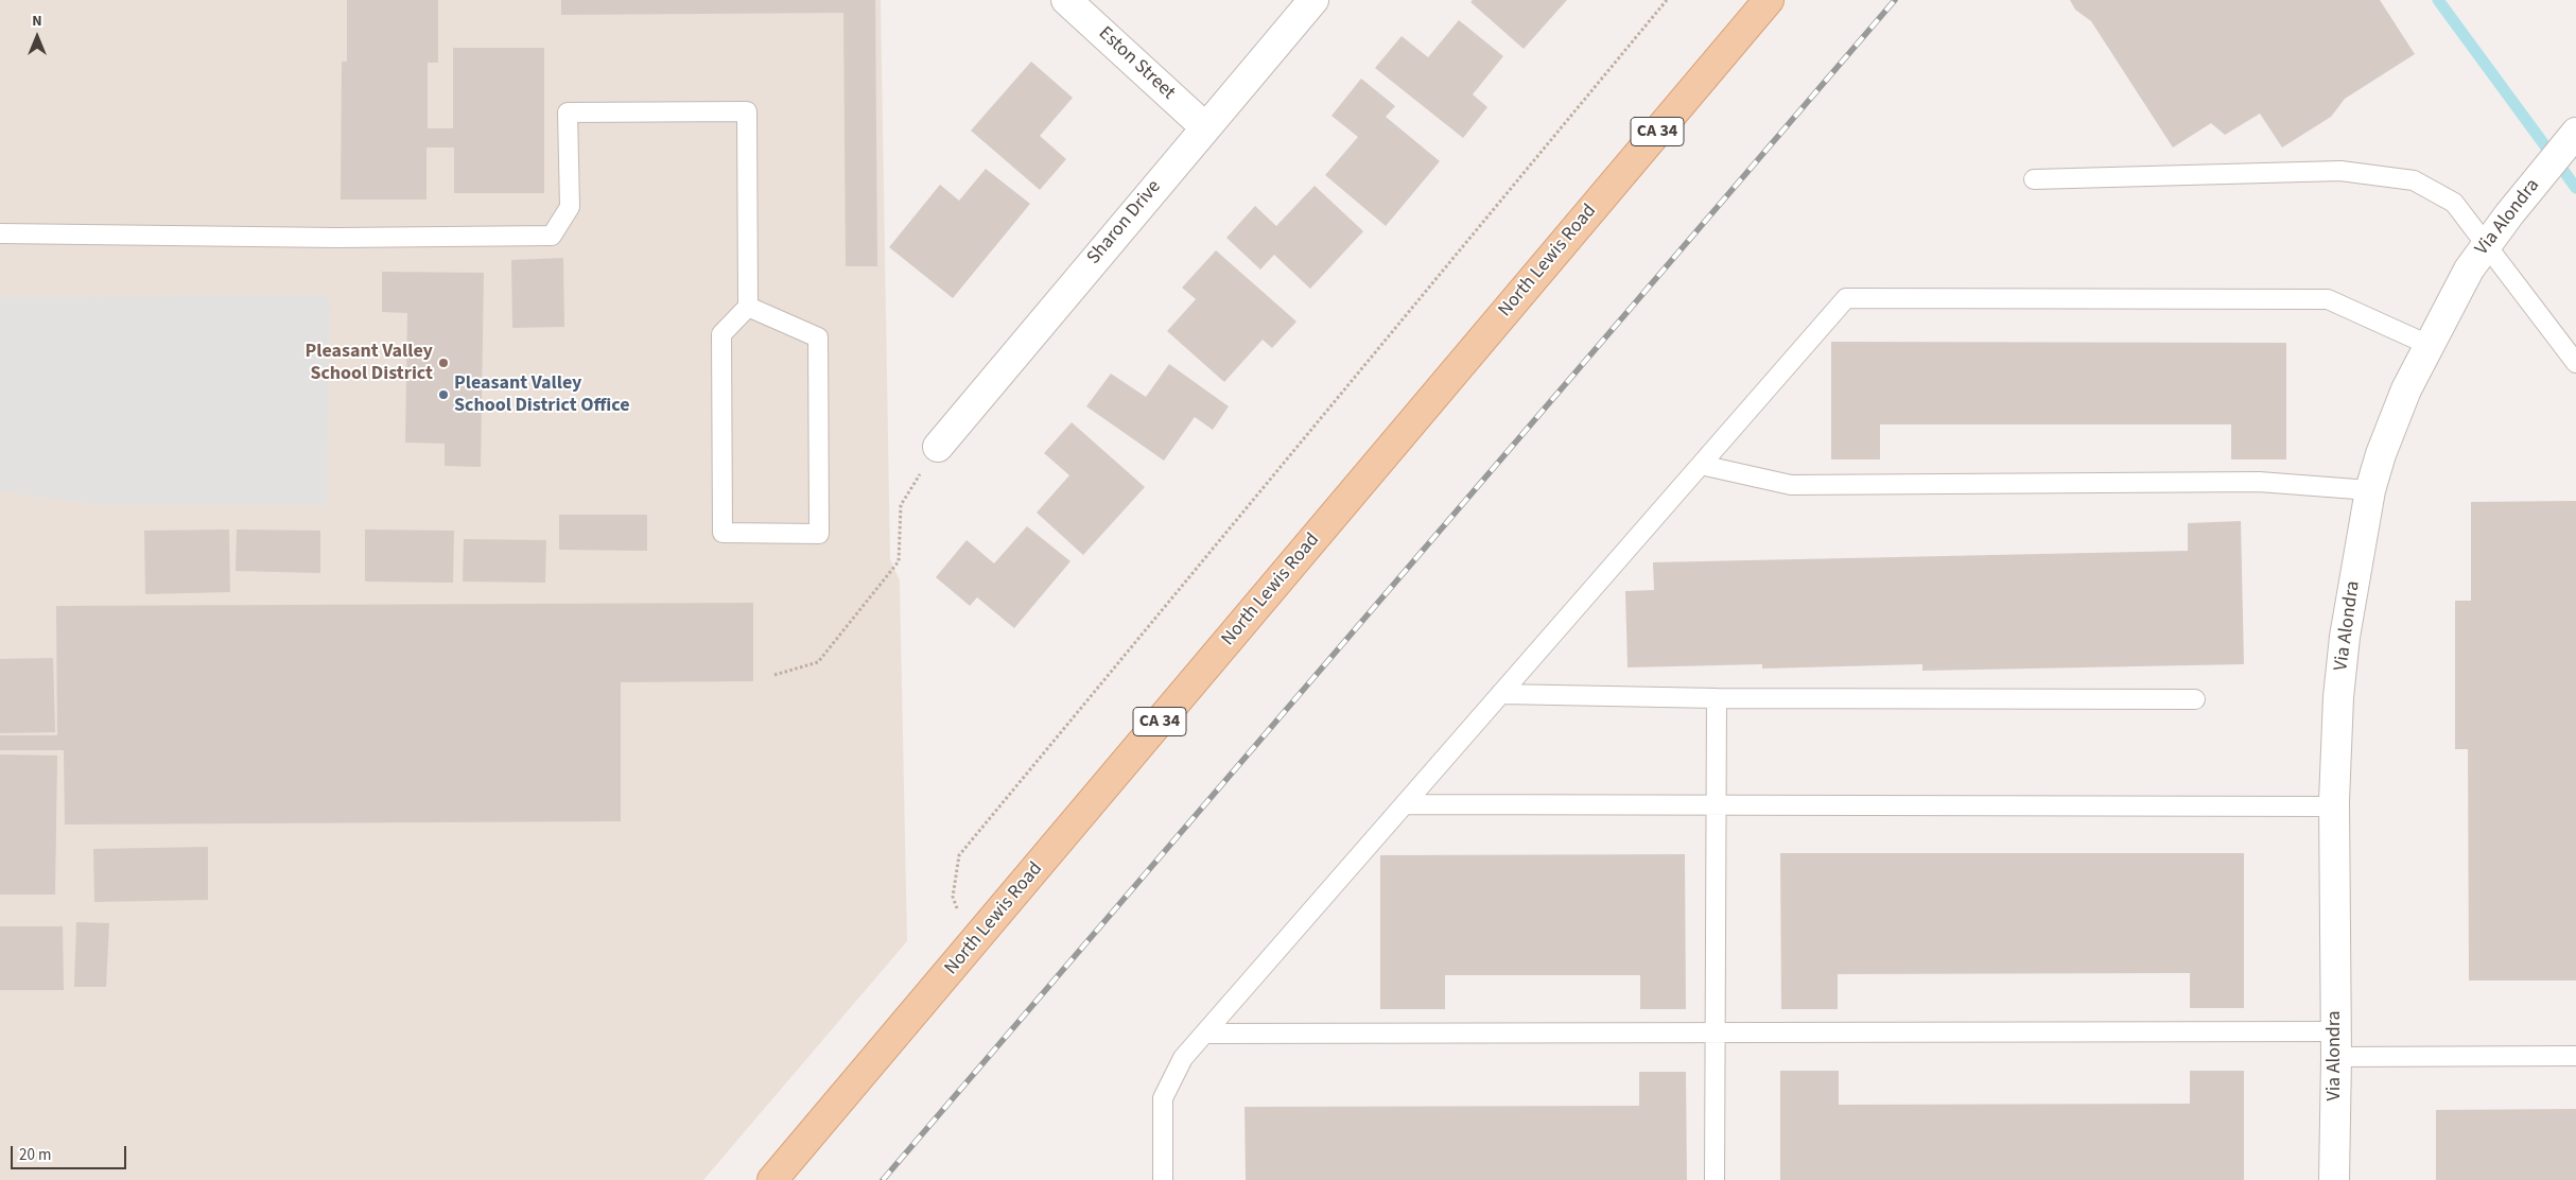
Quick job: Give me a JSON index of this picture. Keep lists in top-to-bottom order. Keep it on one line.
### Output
{"streets":{"main road":["CA 34","North Lewis Road"],"street":["Eston Street","Via Alondra","Sharon Drive"]},"crossings":[["Eston Street","Sharon Drive"]],"places":["Pleasant Valley School District","Pleasant Valley School District Office"],"scale_bar":"20 m","north":"top"}
